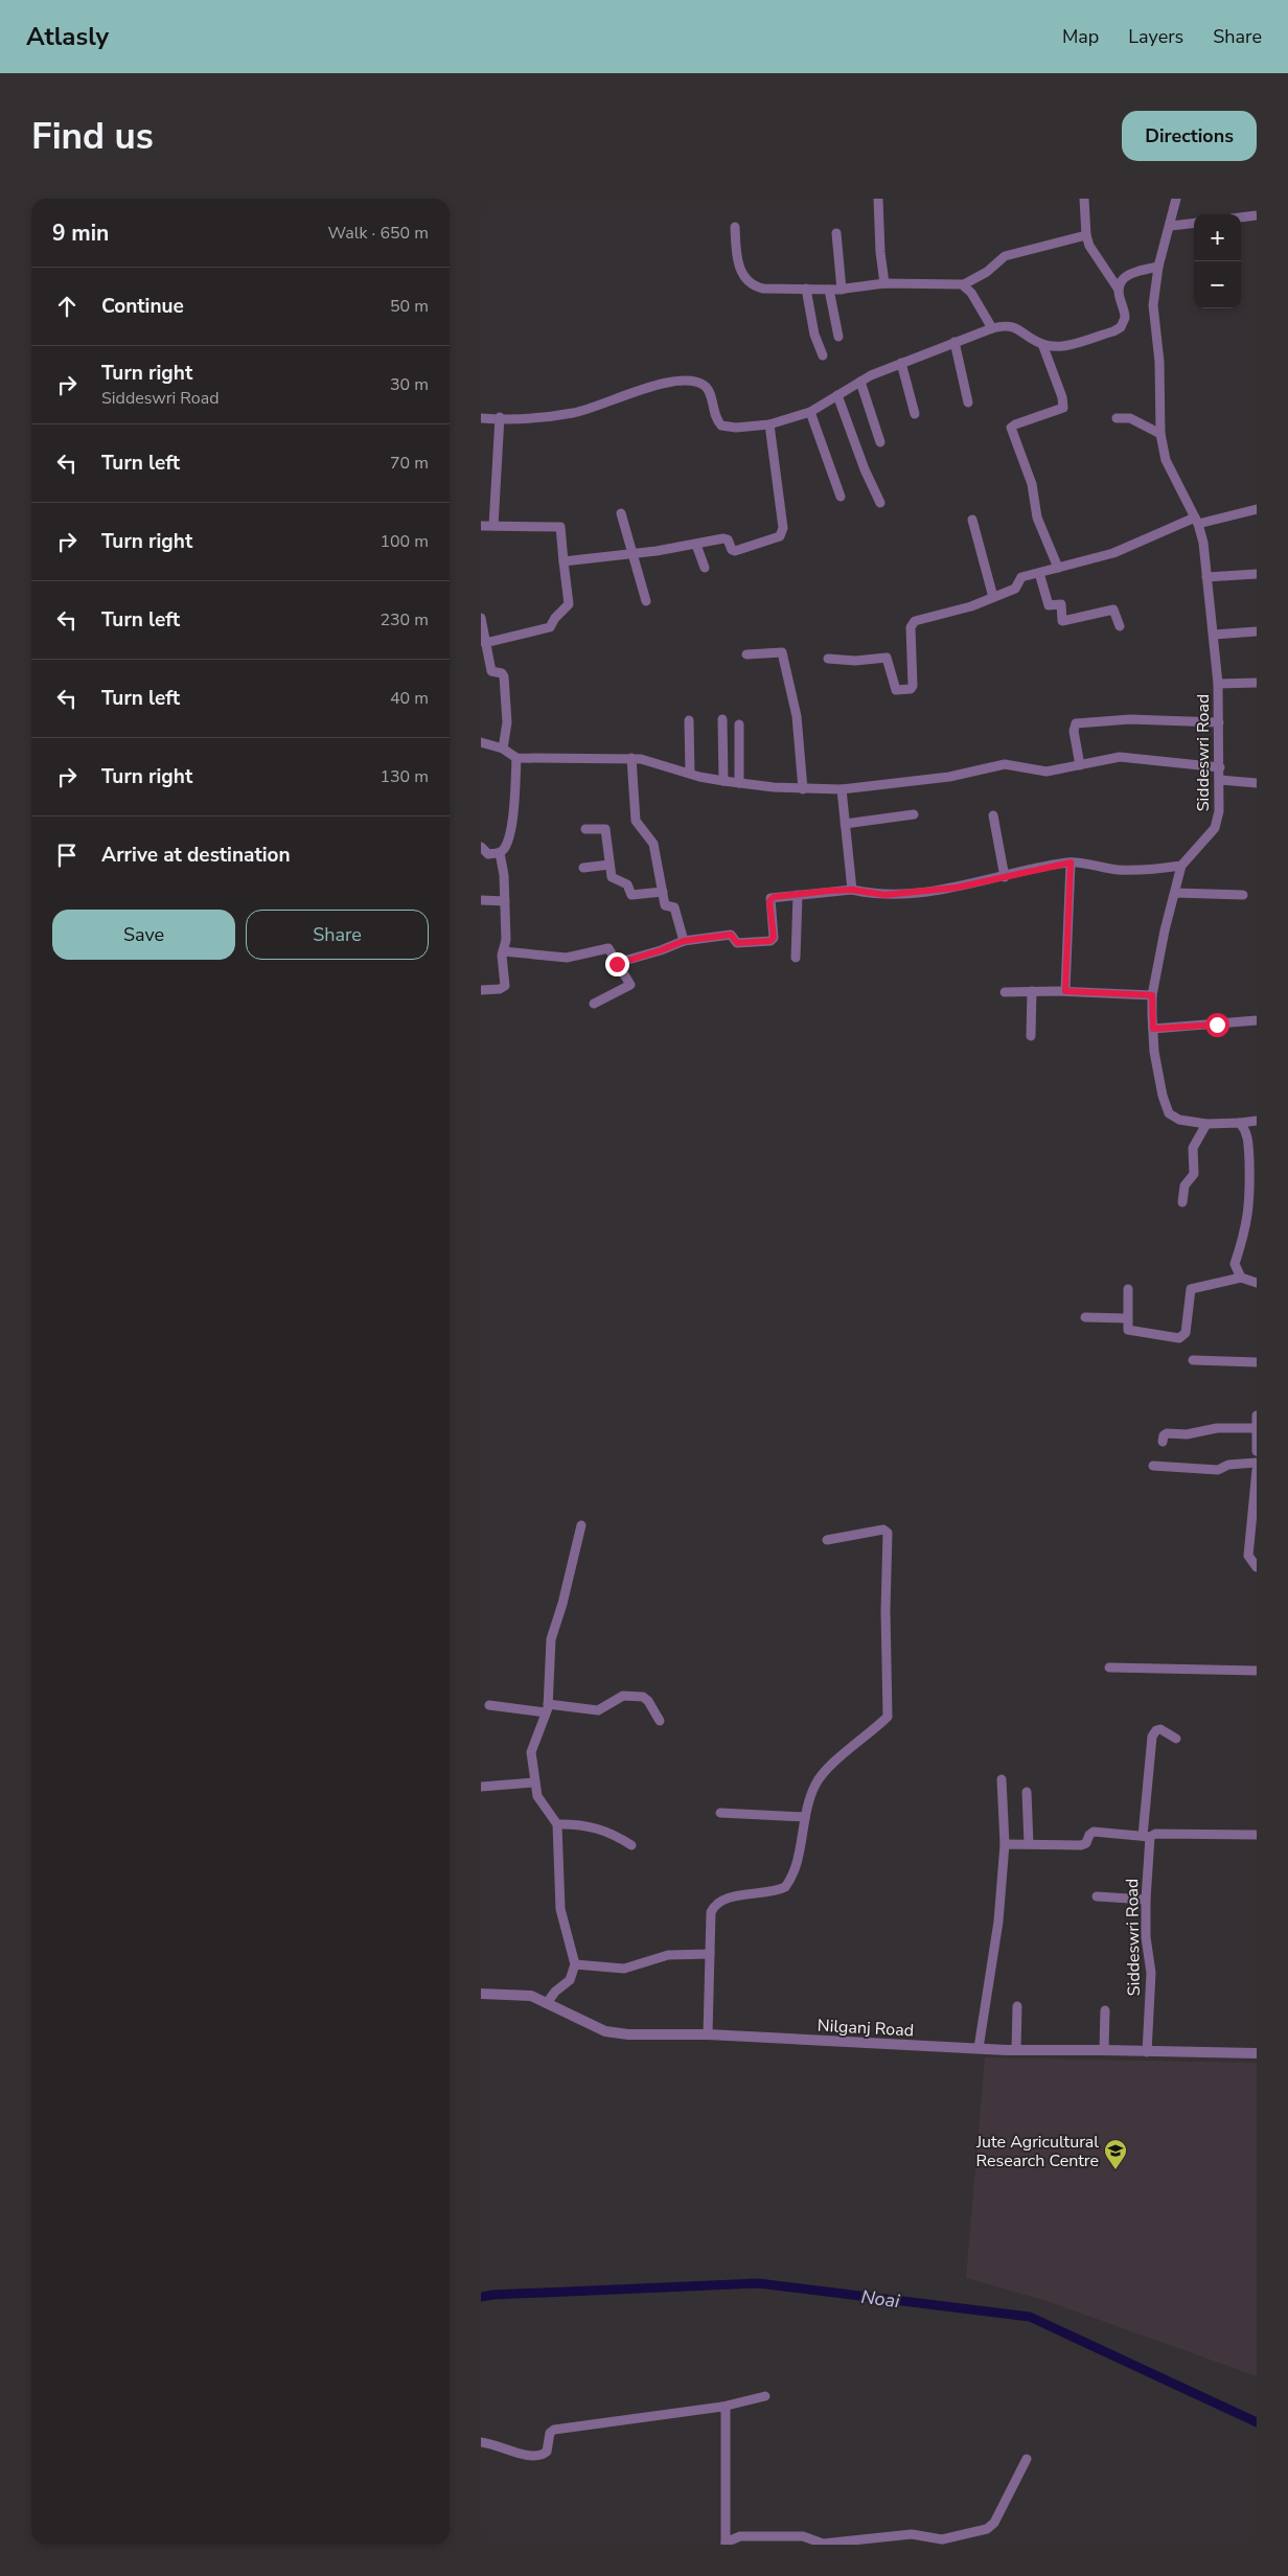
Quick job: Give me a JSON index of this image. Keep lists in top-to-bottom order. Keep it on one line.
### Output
{"streets":{"street":["Siddeswri Road","Nilganj Road"]},"crossings":[["Siddeswri Road","Nilganj Road"]],"water":["Noai"],"places":{"school or university":["Jute Agricultural Research Centre"]},"page":{"header":"Atlasly","nav":["Map","Layers","Share"],"buttons":["Directions",["Save","Share"]],"title":"Find us","heading":["9 min","Walk · 650 m"],"map_buttons":["+","−"],"list":[["Continue","50 m"],["Turn right","Siddeswri Road","30 m"],["Turn left","70 m"],["Turn right","100 m"],["Turn left","230 m"],["Turn left","40 m"],["Turn right","130 m"],"Arrive at destination"]}}
